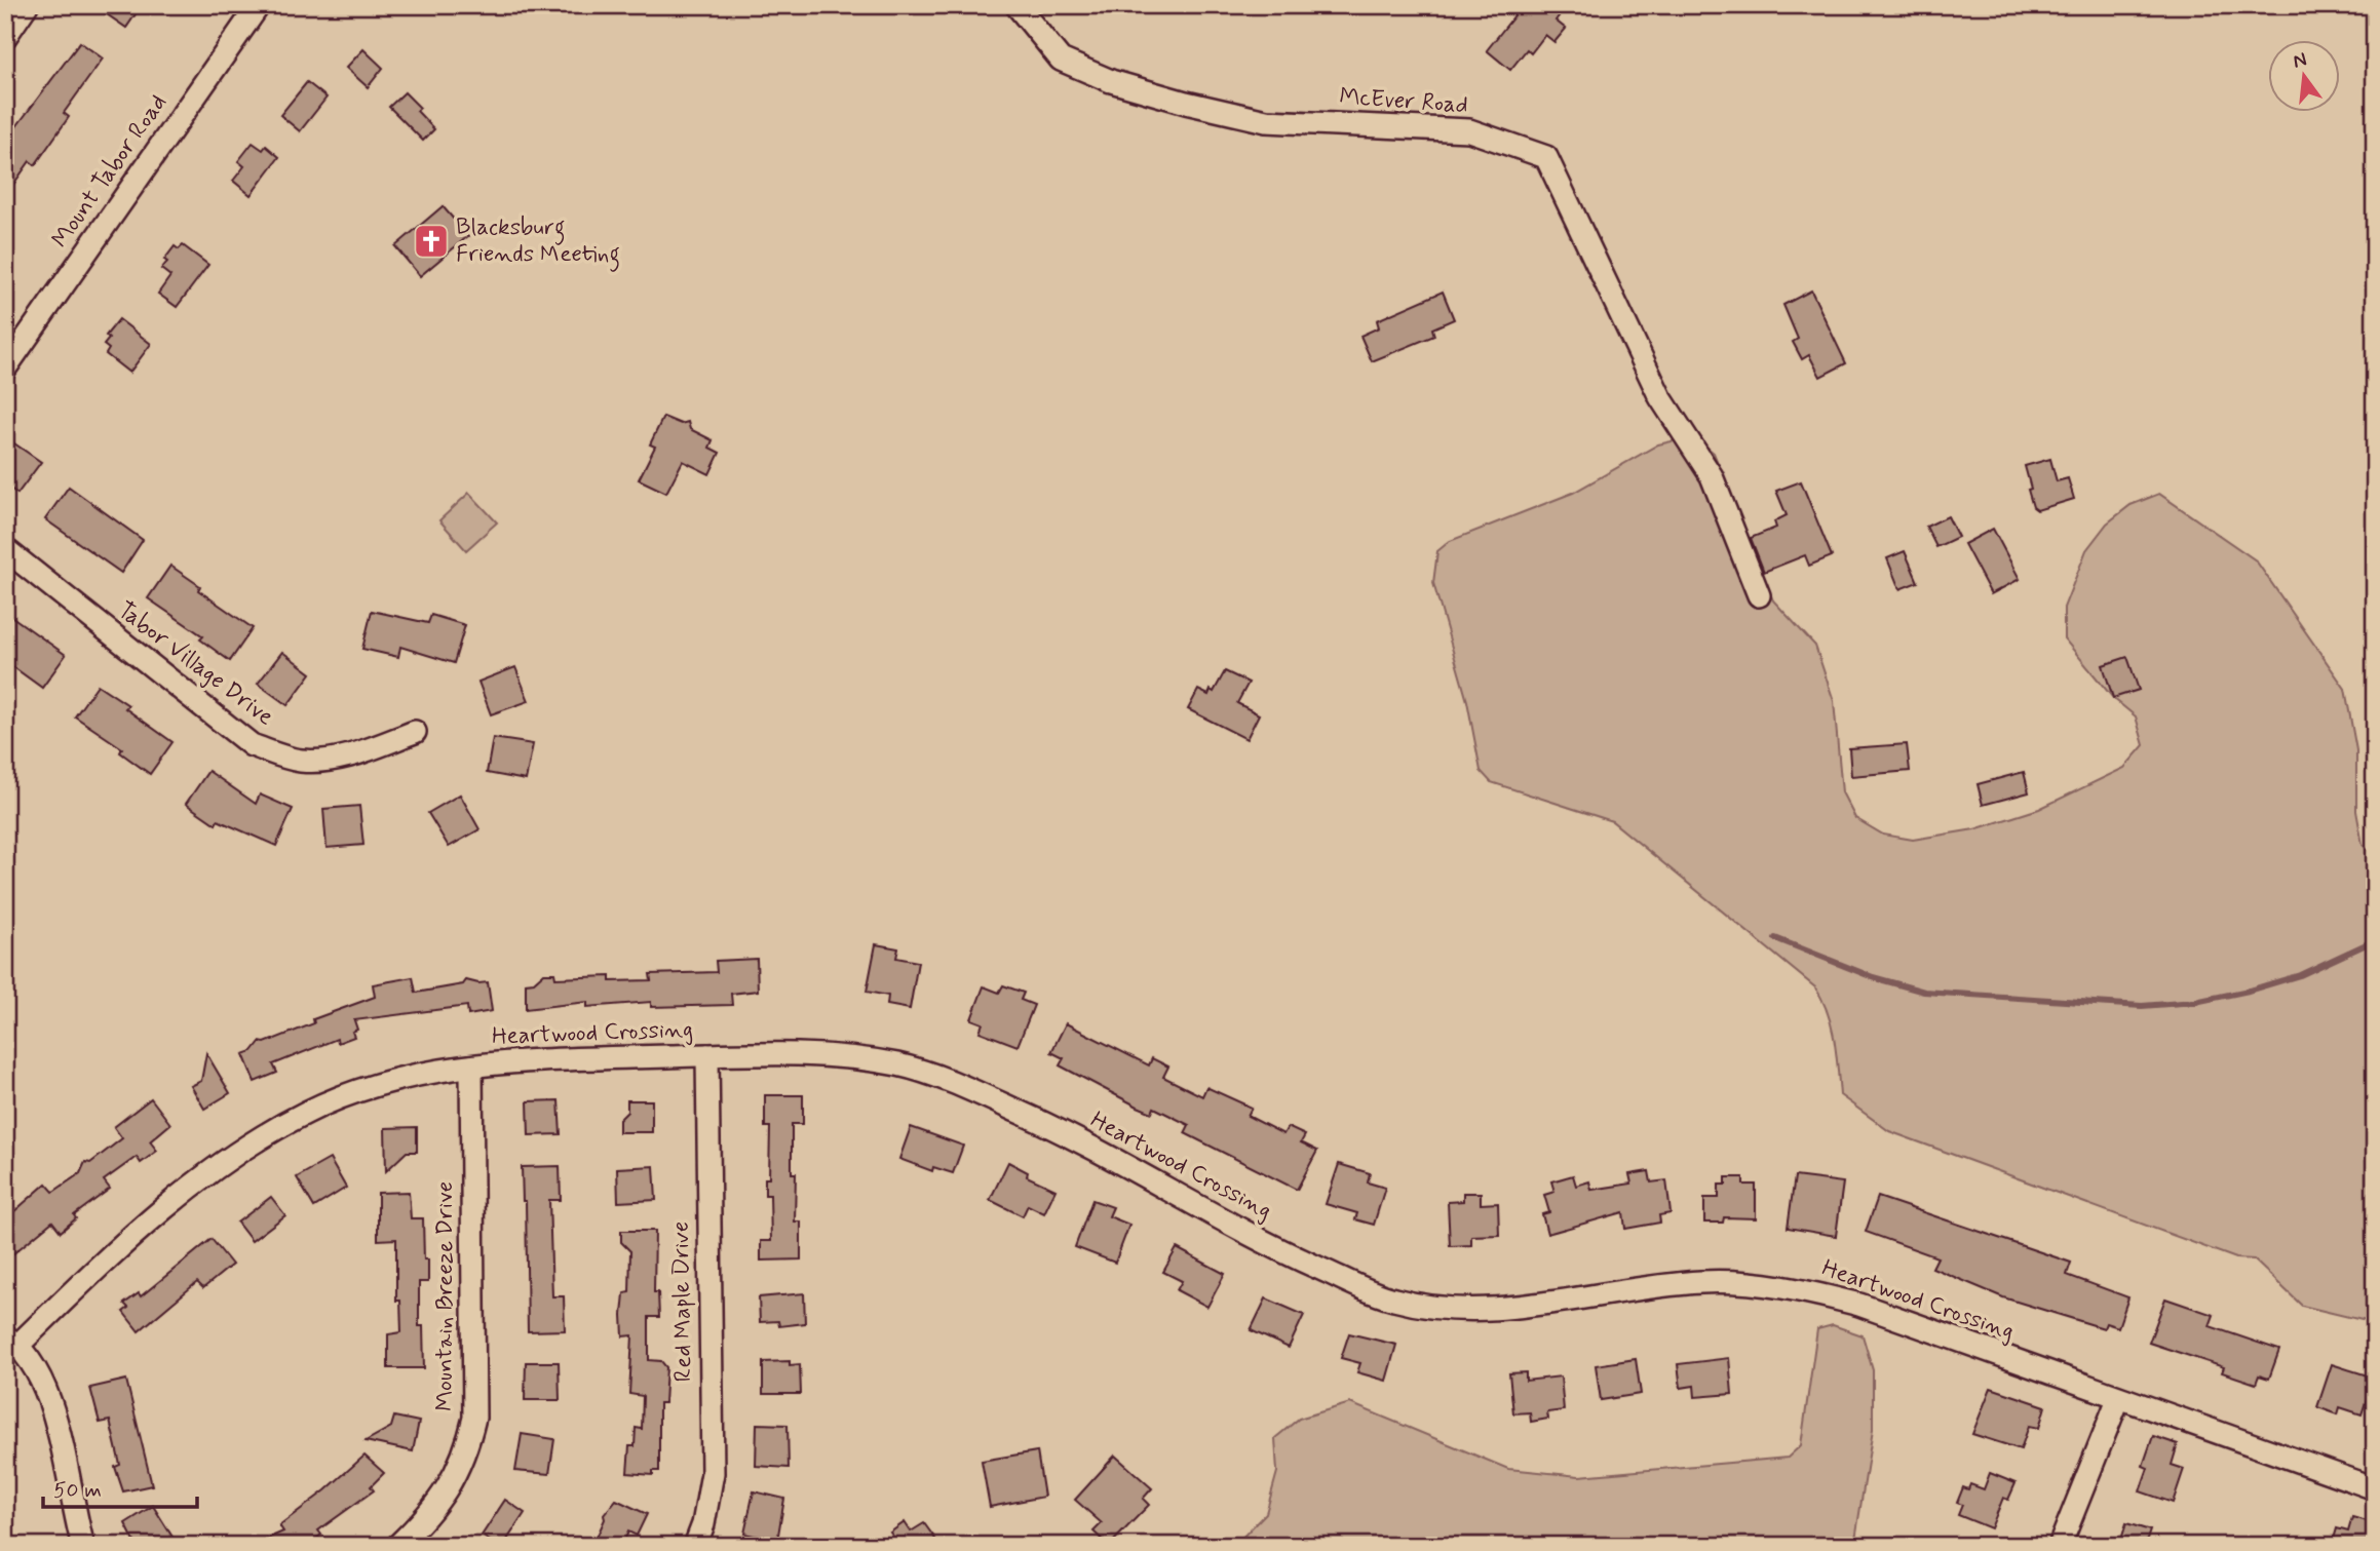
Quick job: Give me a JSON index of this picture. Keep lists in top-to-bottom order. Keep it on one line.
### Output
{"streets":{"street":["McEver Road","Mount Tabor Road","Tabor Village Drive","Heartwood Crossing","Mountain Breeze Drive","Red Maple Drive"]},"crossings":[["Heartwood Crossing","Mountain Breeze Drive"],["Heartwood Crossing","Red Maple Drive"]],"places":{"church":["Blacksburg Friends Meeting"]},"scale_bar":"50 m","north":"top"}
